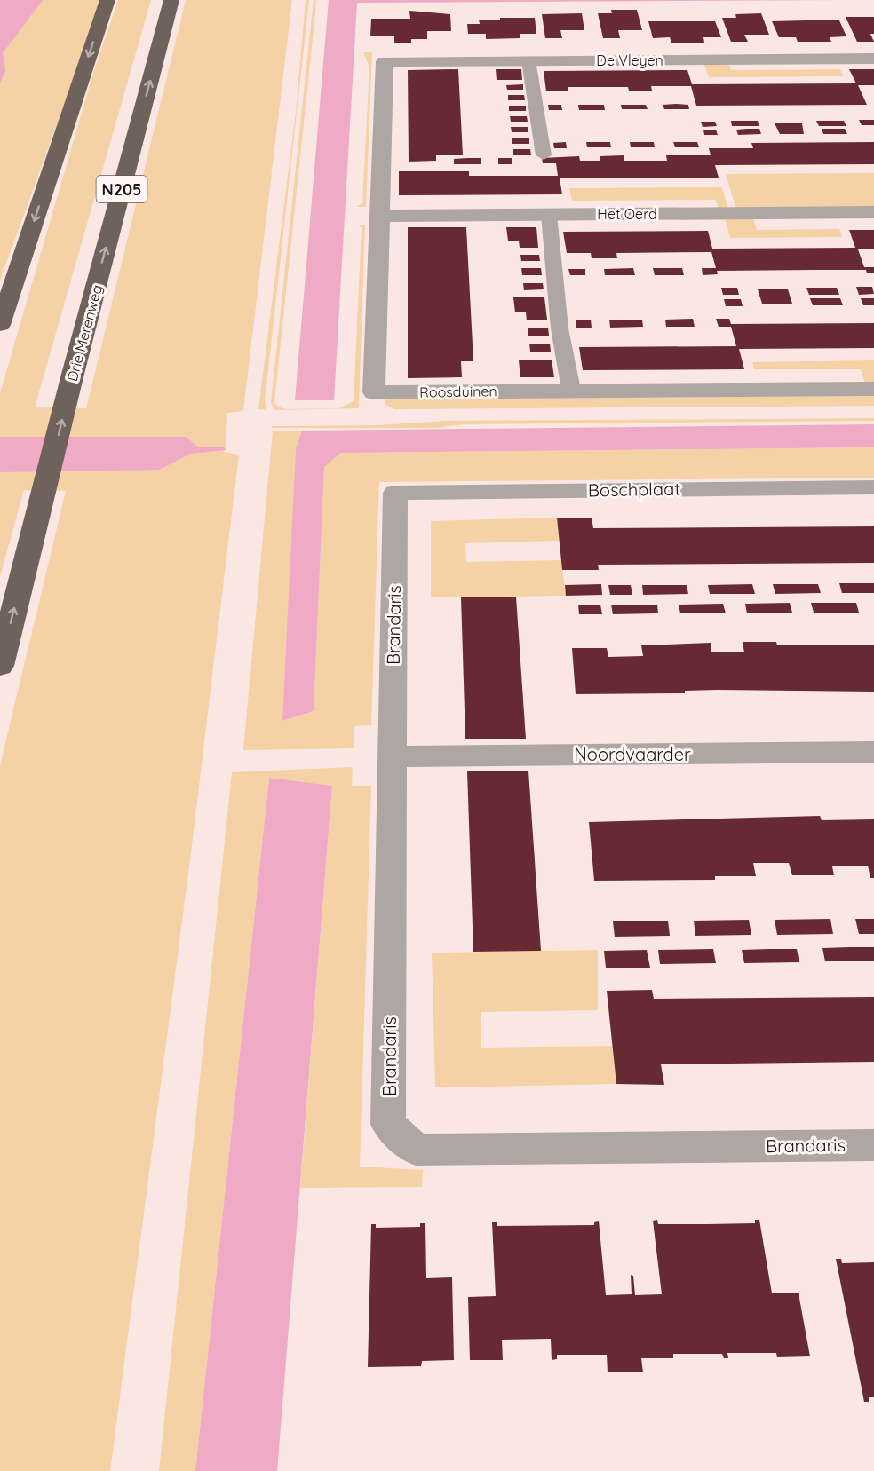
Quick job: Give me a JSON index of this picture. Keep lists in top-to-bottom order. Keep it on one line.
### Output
{"streets":{"highway":["N205","Drie Merenweg"],"street":["De Vleyen","Het Oerd","Roosduinen","Boschplaat","Brandaris","Noordvaarder"]},"crossings":[["De Vleyen","Roosduinen"],["Het Oerd","Roosduinen"],["Boschplaat","Brandaris"],["Brandaris","Noordvaarder"]]}
